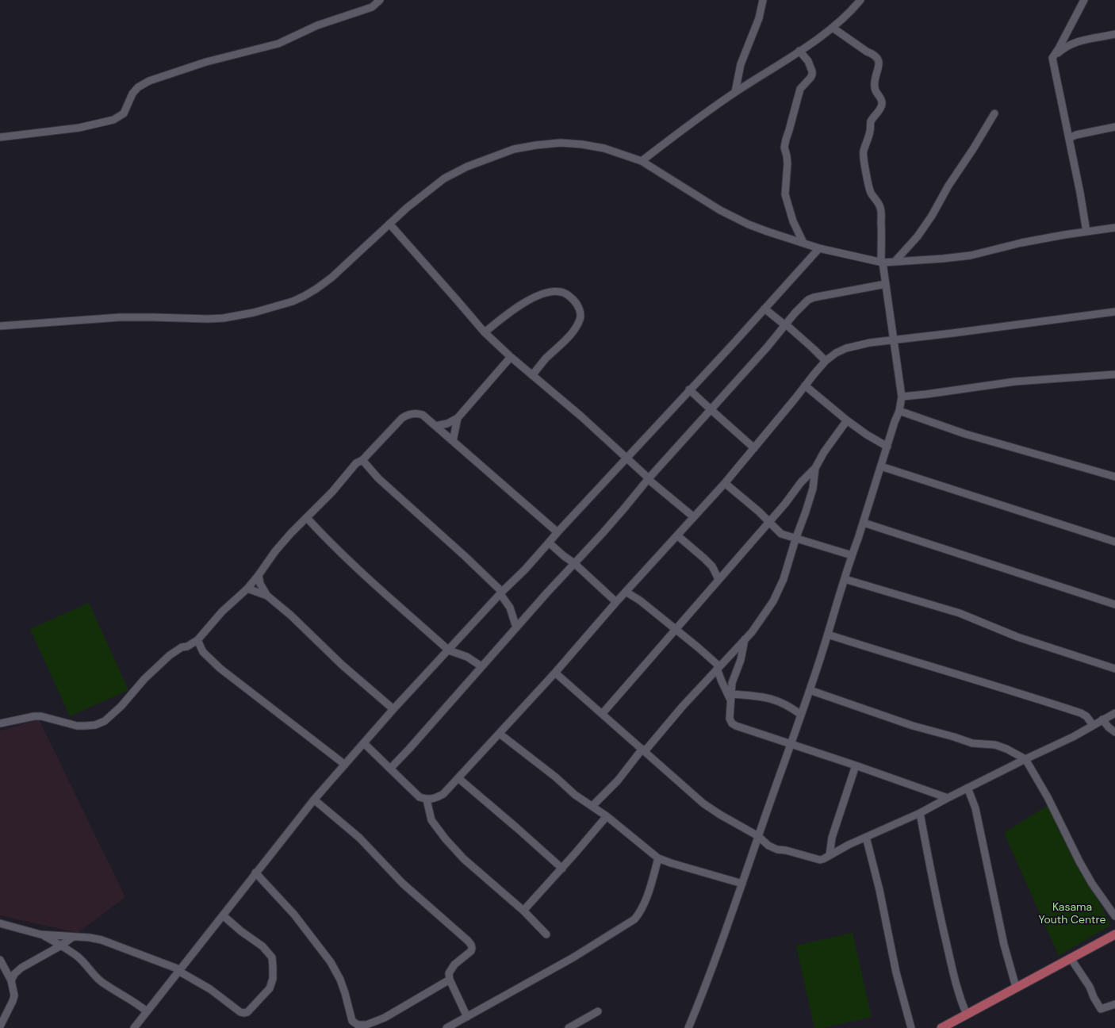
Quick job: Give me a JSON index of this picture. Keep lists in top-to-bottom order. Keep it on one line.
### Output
{"parks":["Kasama Youth Centre"]}
